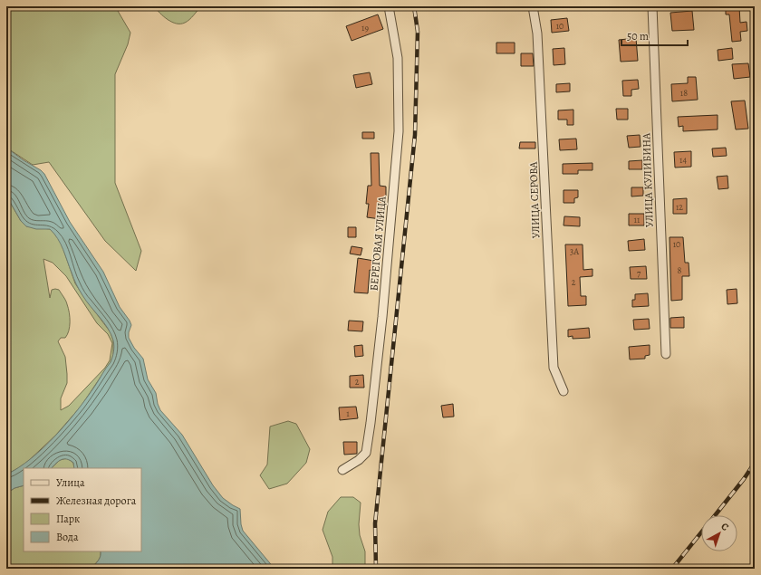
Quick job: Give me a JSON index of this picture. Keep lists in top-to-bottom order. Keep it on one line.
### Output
{"streets":{"street":["УЛИЦА КУЛИБИНА","УЛИЦА СЕРОВА","БЕРЕГОВАЯ УЛИЦА"]},"house_numbers":["10","19","18","14","12","11","10","3А","8","7","2","2","1"],"legend":["Улица","Железная дорога","Парк","Вода"],"scale_bar":"50 m","north":"top right"}
